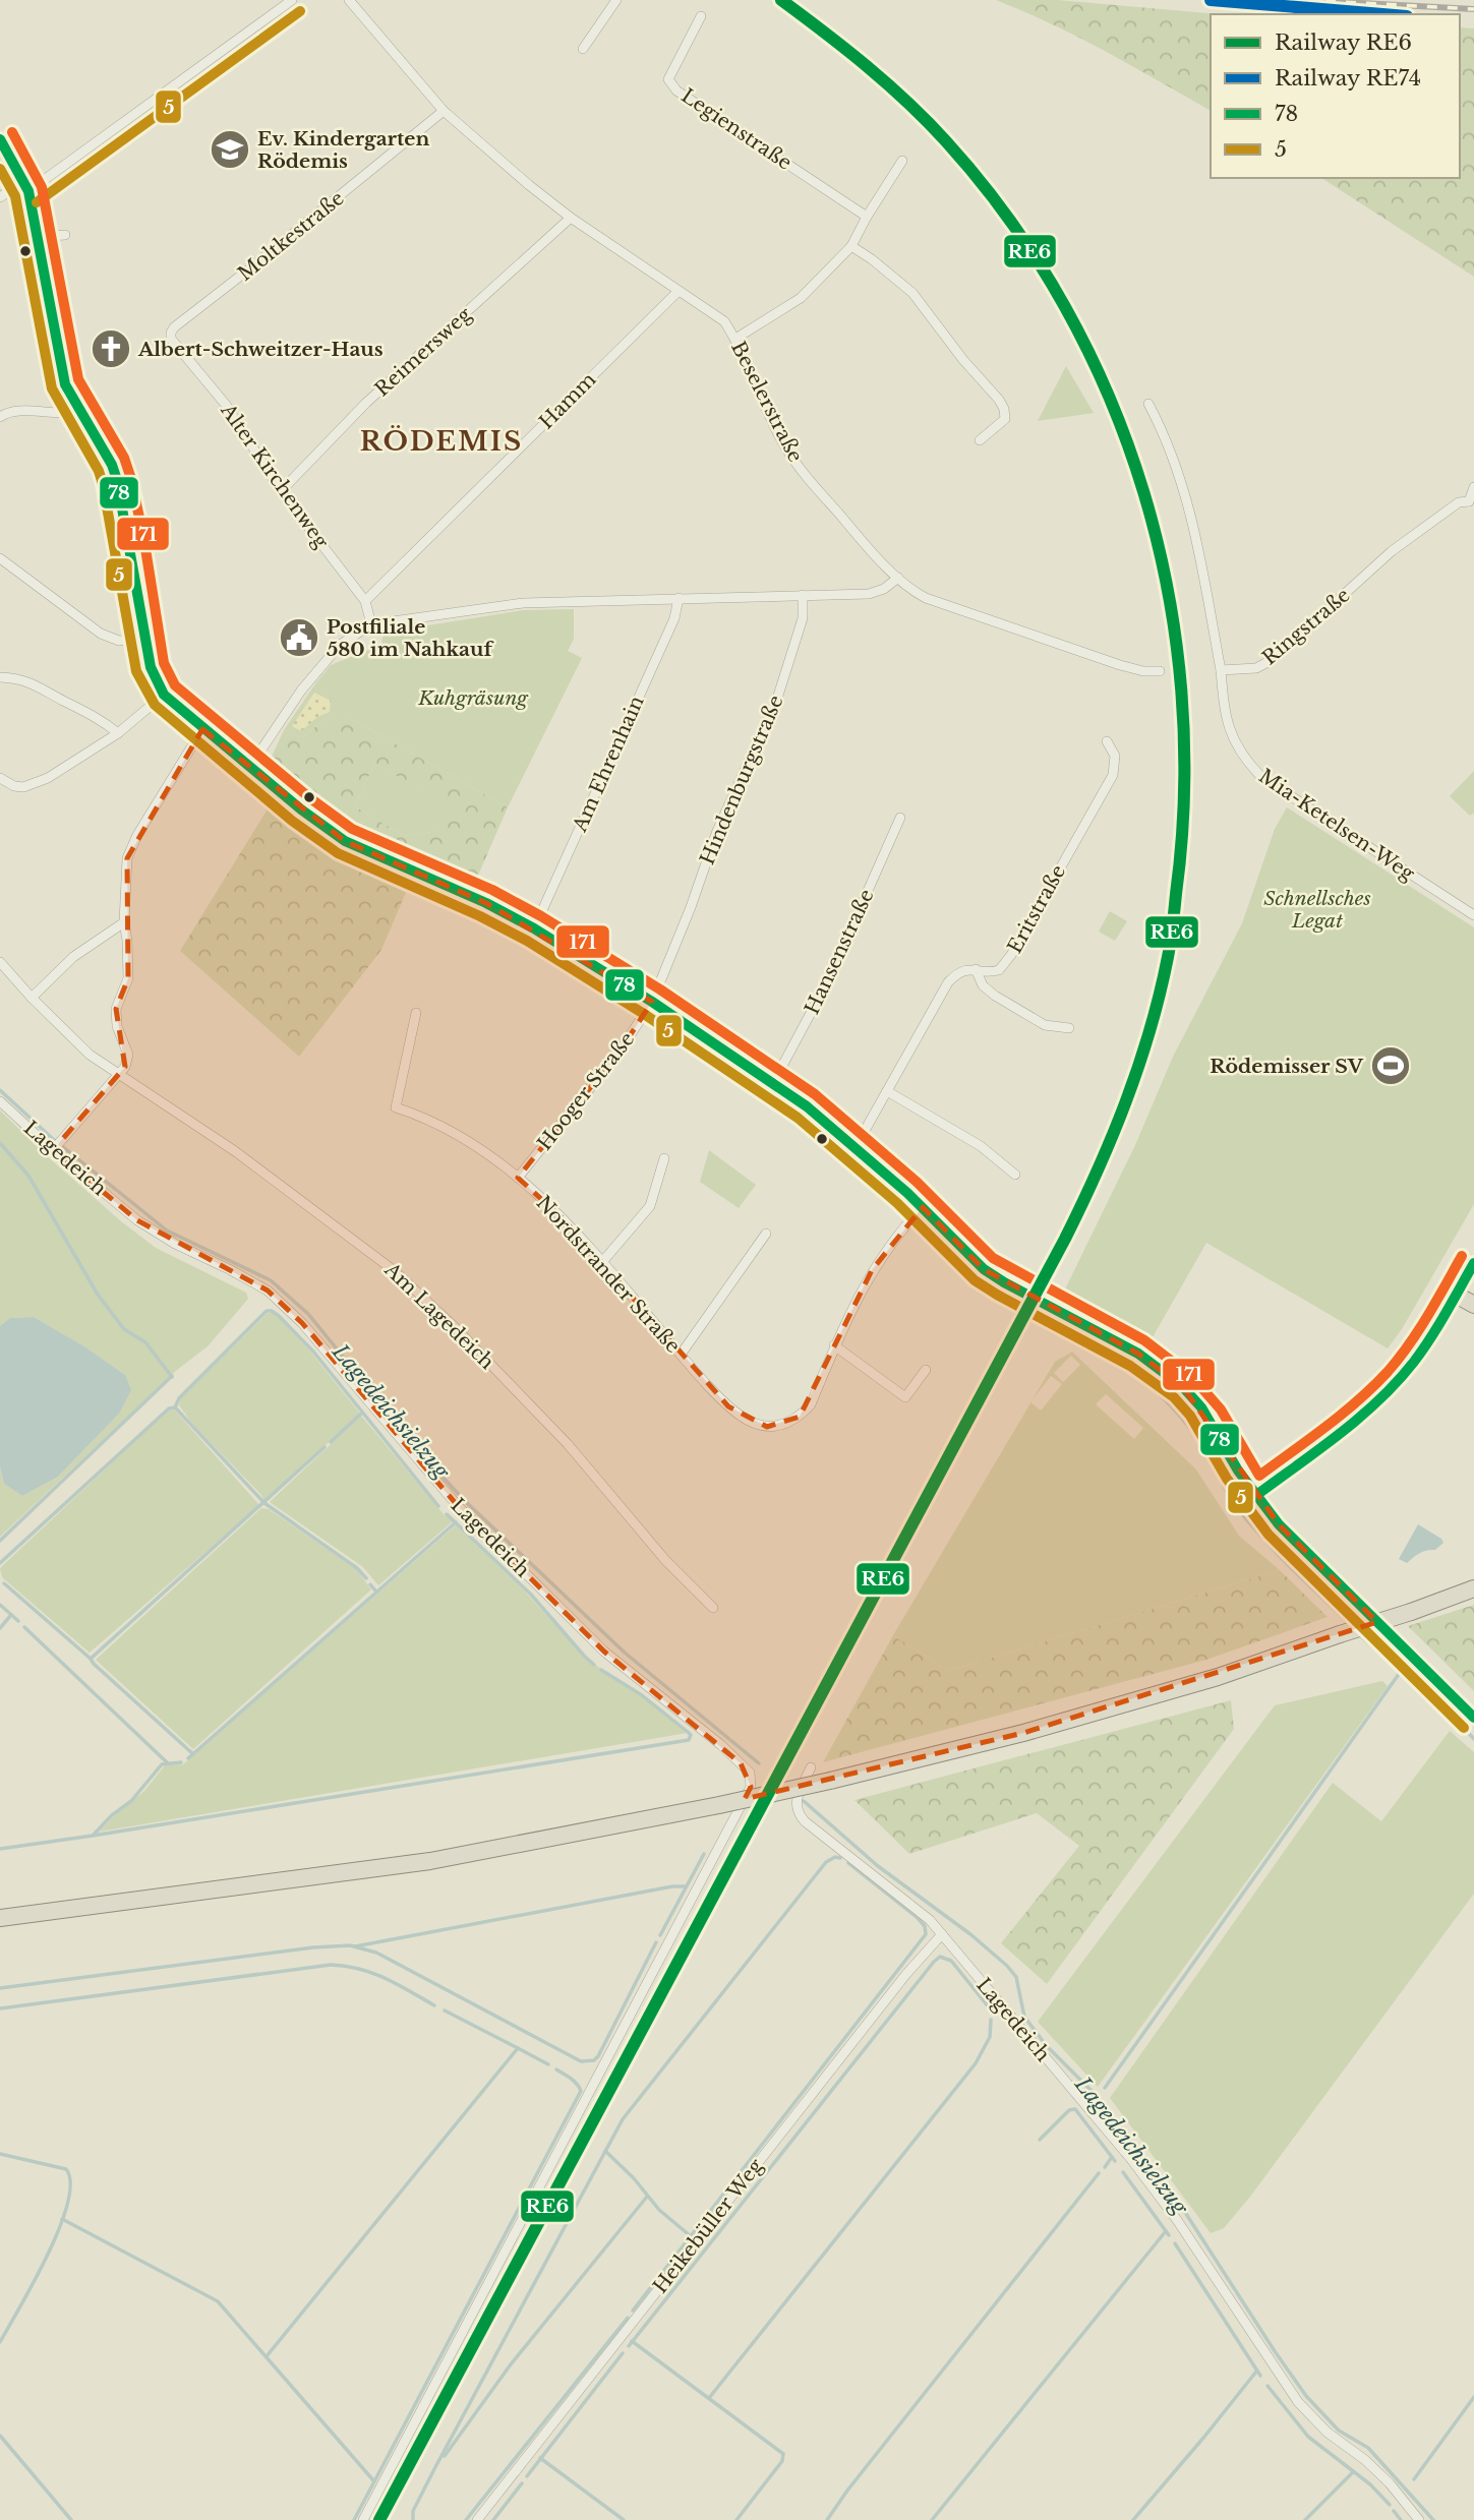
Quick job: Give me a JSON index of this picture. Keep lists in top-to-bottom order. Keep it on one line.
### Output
{"streets":{"street":["Legienstraße","Moltkestraße","Reimersweg","Hamm","Beselerstraße","Alter Kirchenweg","Ringstraße","Am Ehrenhain","Hindenburgstraße","Mia-Ketelsen-Weg","Eritstraße","Hansenstraße","Hooger Straße","Lagedeich","Nordstrander Straße","Am Lagedeich","Heikebüller Weg"]},"crossings":[["Moltkestraße","Beselerstraße"],["Moltkestraße","Alter Kirchenweg"],["Reimersweg","Beselerstraße"],["Reimersweg","Alter Kirchenweg"],["Hamm","Beselerstraße"],["Hamm","Alter Kirchenweg"],["Ringstraße","Mia-Ketelsen-Weg"],["Hindenburgstraße","Hooger Straße"],["Hooger Straße","Nordstrander Straße"],["Lagedeich","Heikebüller Weg"]],"districts":["RÖDEMIS"],"water":["Lagedeichsielzug"],"parks":["Kuhgräsung","Schnellsches Legat"],"places":{"school or university":["Ev. Kindergarten Rödemis"],"church":["Albert-Schweitzer-Haus"],"public building":["Postfiliale 580 im Nahkauf"],"sports":["Rödemisser SV"]},"lines":["rail line RE6","rail line RE74","transit line 5","transit line 171","transit line 78"],"legend":["Railway RE6","Railway RE74","78","5"]}
